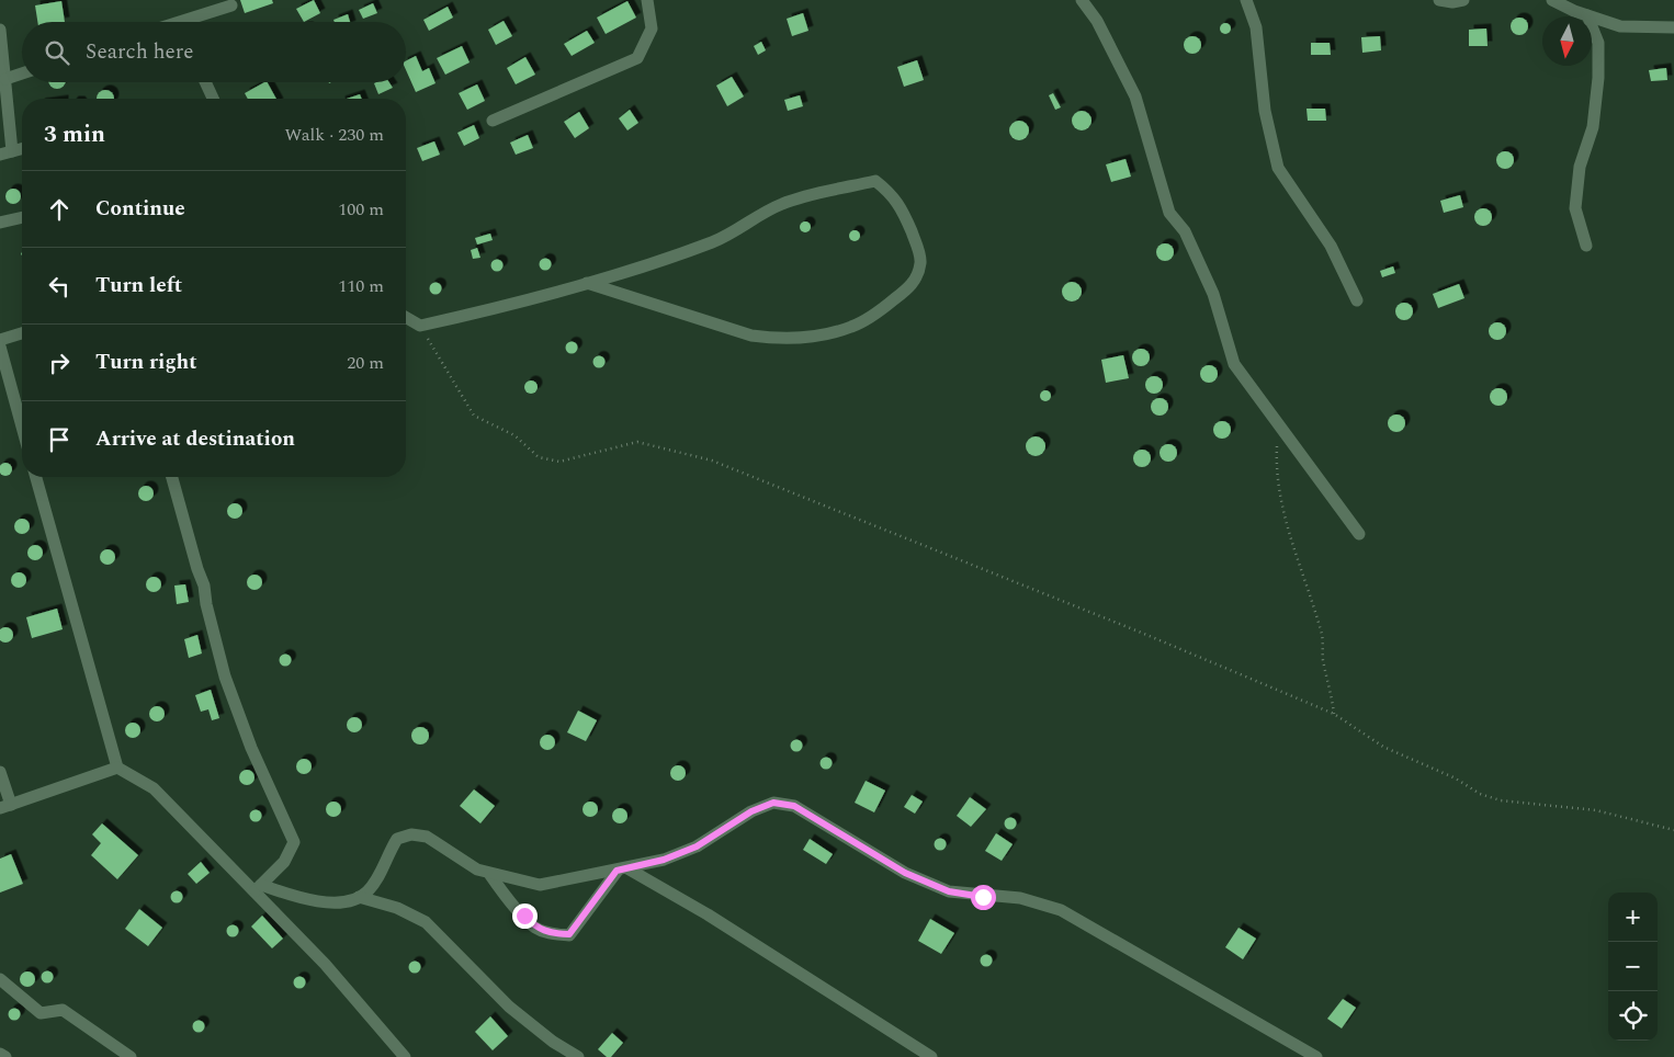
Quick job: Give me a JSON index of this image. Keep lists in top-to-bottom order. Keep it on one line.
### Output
{"north":"bottom","page":{"search":"Search here","heading":["3 min","Walk · 230 m"],"list":[["Continue","100 m"],["Turn left","110 m"],["Turn right","20 m"],"Arrive at destination"],"map_buttons":["+","−"]}}
